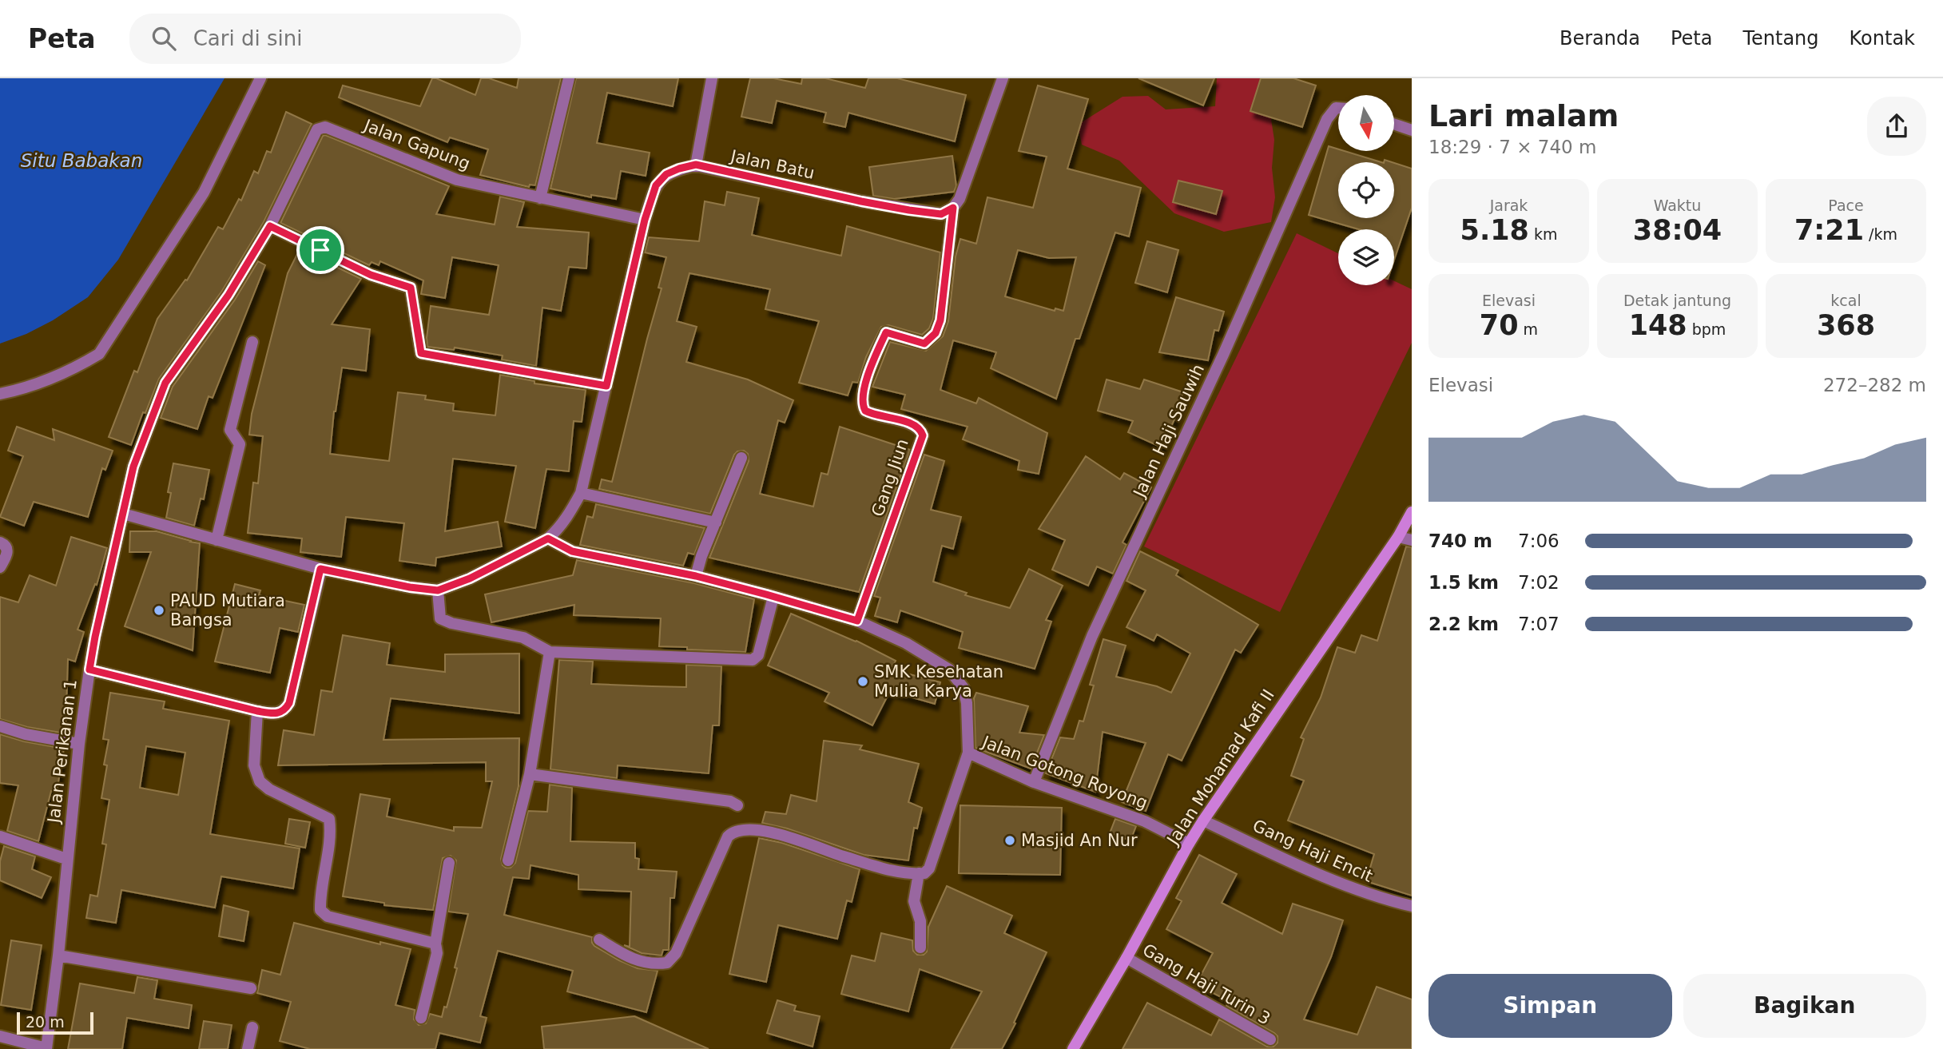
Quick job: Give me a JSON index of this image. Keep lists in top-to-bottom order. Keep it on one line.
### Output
{"streets":{"main road":["Jalan Mohamad Kafi II"],"street":["Jalan Gapung","Jalan Batu","Jalan Haji Sauwih","Gang Jiun","Jalan Perikanan 1","Jalan Gotong Royong","Gang Haji Encit","Gang Haji Turin 3"]},"crossings":[["Jalan Gapung","Jalan Batu"],["Jalan Batu","Gang Jiun"],["Jalan Haji Sauwih","Jalan Gotong Royong"],["Gang Jiun","Jalan Gotong Royong"],["Jalan Mohamad Kafi II","Jalan Gotong Royong"],["Jalan Mohamad Kafi II","Gang Haji Encit"],["Jalan Mohamad Kafi II","Gang Haji Turin 3"]],"water":["Situ Babakan"],"places":["PAUD Mutiara Bangsa","SMK Kesehatan Mulia Karya","Masjid An Nur"],"scale_bar":"20 m","north":"bottom","page":{"header":"Peta","search":"Cari di sini","nav":["Beranda","Peta","Tentang","Kontak"],"heading":["Lari malam","18:29 · 7 × 740 m"],"stats":[["Jarak","5.18 km"],["Waktu","38:04"],["Pace","7:21 /km"],["Elevasi","70 m"],["Detak jantung","148 bpm"],["kcal","368"]],"chart":["Elevasi","272–282 m"],"list":[{"name":"740 m","note":"7:06"},{"name":"1.5 km","note":"7:02"},{"name":"2.2 km","note":"7:07"}],"buttons":["Simpan","Bagikan"],"scale":"20 m"}}
